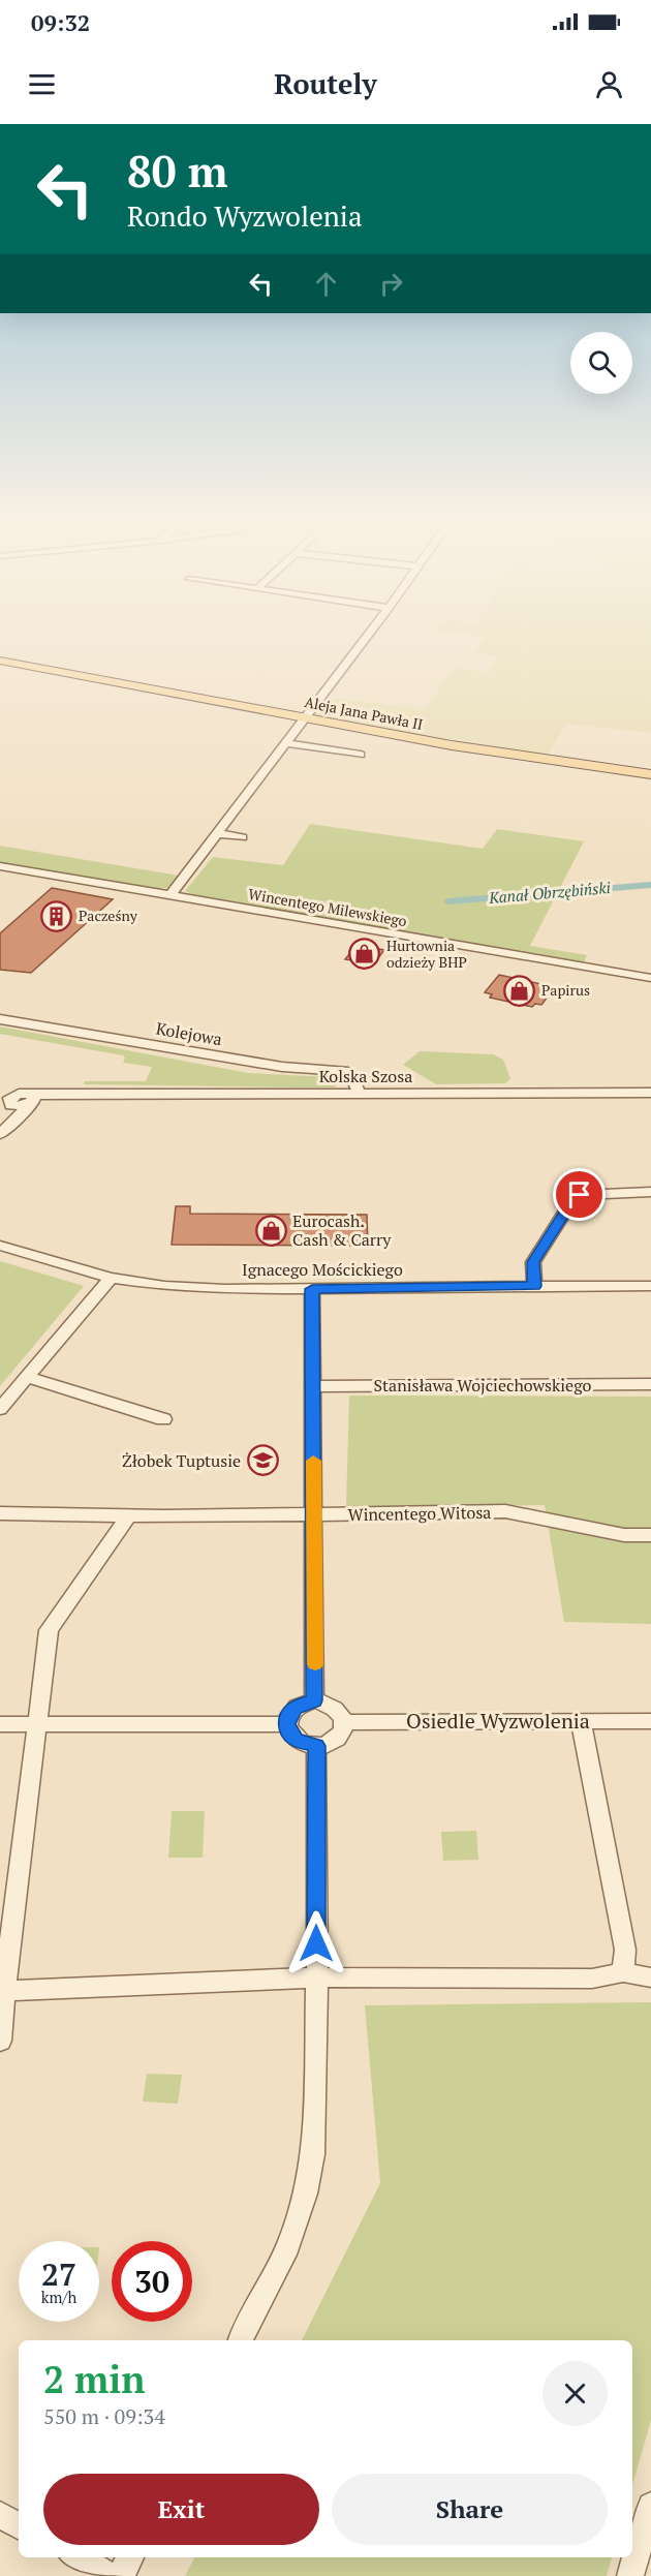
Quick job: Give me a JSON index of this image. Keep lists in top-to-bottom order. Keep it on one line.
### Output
{"streets":{"main road":["Aleja Jana Pawła II"],"street":["Wincentego Milewskiego","Kolejowa","Kolska Szosa","Ignacego Mościckiego","Stanisława Wojciechowskiego","Wincentego Witosa","Osiedle Wyzwolenia"]},"crossings":[["Kolejowa","Kolska Szosa"]],"water":["Kanał Obrzębiński"],"places":{"building":["Pacześny"],"shop":["Hurtownia odzieży BHP","Papirus","Eurocash. Cash & Carry"],"school or university":["Żłobek Tuptusie"]},"page":{"status":"09:32","header":"Routely","turn":["80 m","Rondo Wyzwolenia"],"speed":"27 km/h","limit":"30","heading":["2 min","550 m · 09:34"],"buttons":["Exit","Share"]}}
